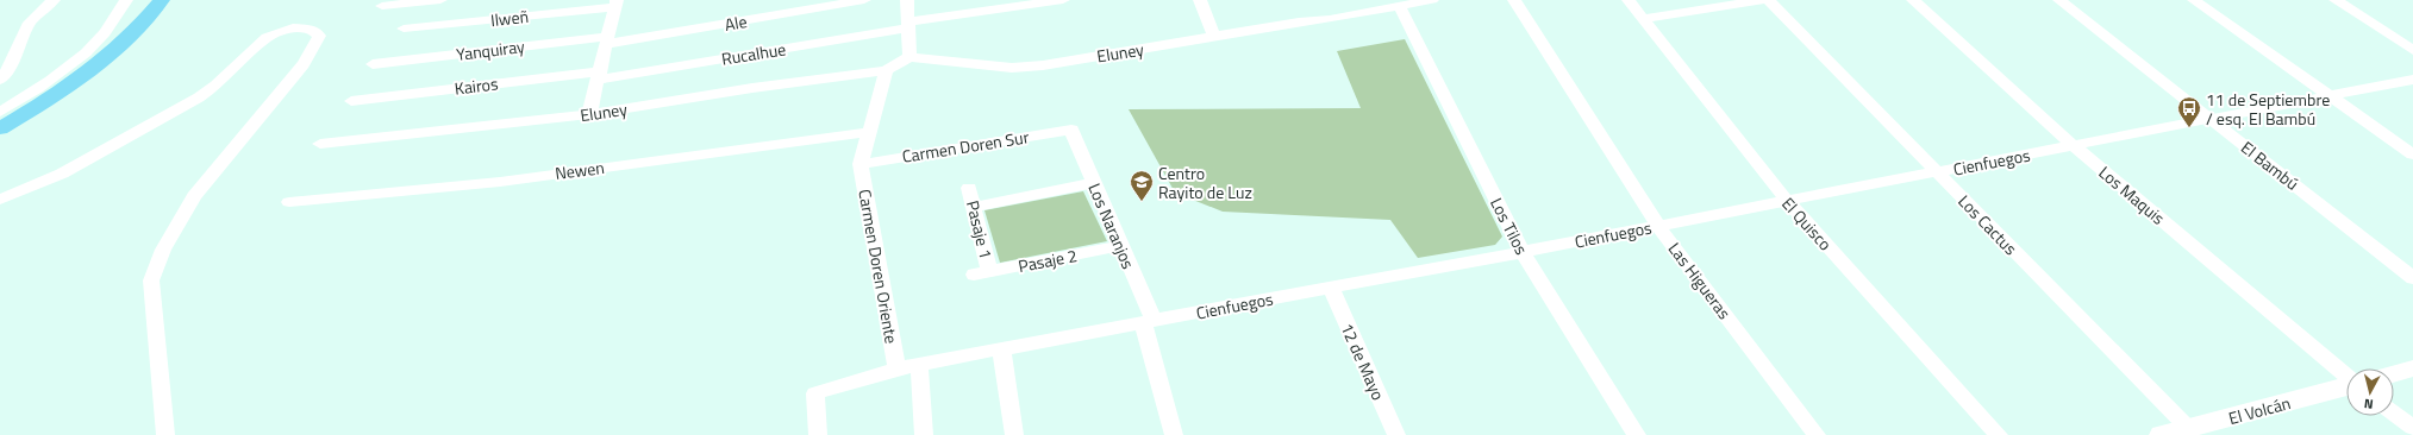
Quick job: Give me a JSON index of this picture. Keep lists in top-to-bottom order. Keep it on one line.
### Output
{"streets":{"street":["Ilweñ","Ale","Yanquiray","Eluney","Rucalhue","Kairos","Carmen Doren Sur","Cienfuegos","El Bambú","Newen","Los Maquis","El Quisco","Los Cactus","Los Naranjos","Los Tilos","Pasaje 1","Pasaje 2","Carmen Doren Oriente","Las Higueras","12 de Mayo","El Volcán"]},"crossings":[["Ale","Yanquiray"],["Eluney","Los Tilos"],["Rucalhue","Kairos"],["Carmen Doren Sur","Los Naranjos"],["Carmen Doren Sur","Carmen Doren Oriente"],["Cienfuegos","El Bambú"],["Cienfuegos","Los Maquis"],["Cienfuegos","El Quisco"],["Cienfuegos","Los Cactus"],["Cienfuegos","Los Naranjos"],["Cienfuegos","Los Tilos"],["Cienfuegos","Carmen Doren Oriente"],["Cienfuegos","Las Higueras"],["Cienfuegos","12 de Mayo"],["Los Cactus","El Volcán"],["Los Naranjos","Pasaje 2"],["Pasaje 1","Pasaje 2"]],"places":{"bus stop":["11 de Septiembre / esq. El Bambú"],"school or university":["Centro Rayito de Luz"]},"north":"bottom"}
